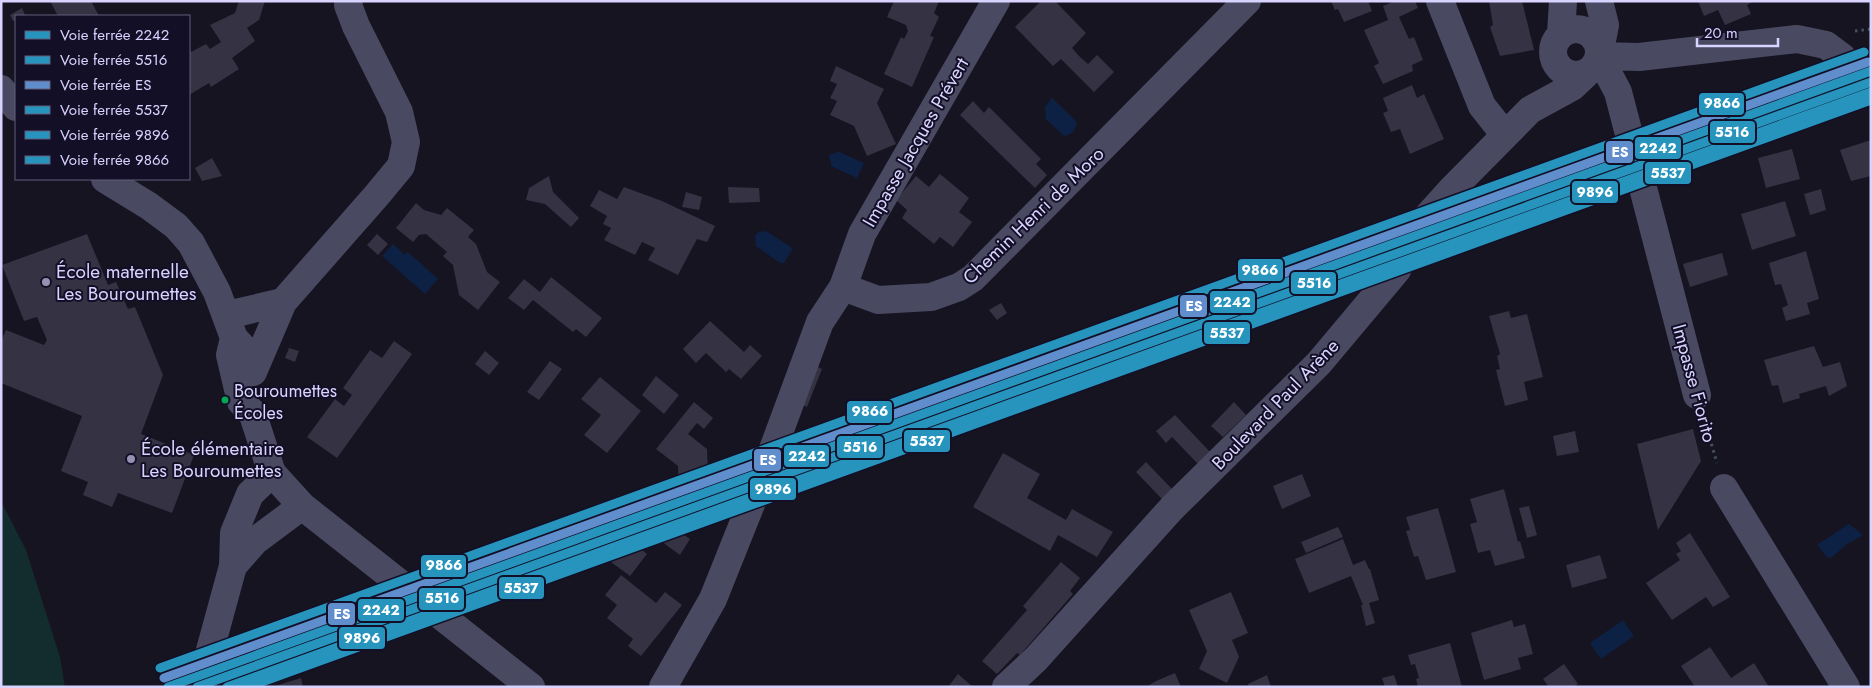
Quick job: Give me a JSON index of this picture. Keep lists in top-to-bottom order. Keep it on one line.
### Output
{"streets":{"street":["Impasse Jacques Prévert","Chemin Henri de Moro","Impasse Fiorito","Boulevard Paul Arène"]},"crossings":[["Impasse Jacques Prévert","Chemin Henri de Moro"],["Impasse Fiorito","Boulevard Paul Arène"]],"places":["École maternelle Les Bouroumettes","Bouroumettes Écoles","École élémentaire Les Bouroumettes"],"lines":["rail line 9866","rail line ES","rail line 2242","rail line 5516","rail line 9896","rail line 5537"],"legend":["Voie ferrée 2242","Voie ferrée 5516","Voie ferrée ES","Voie ferrée 5537","Voie ferrée 9896","Voie ferrée 9866"],"scale_bar":"20 m"}
